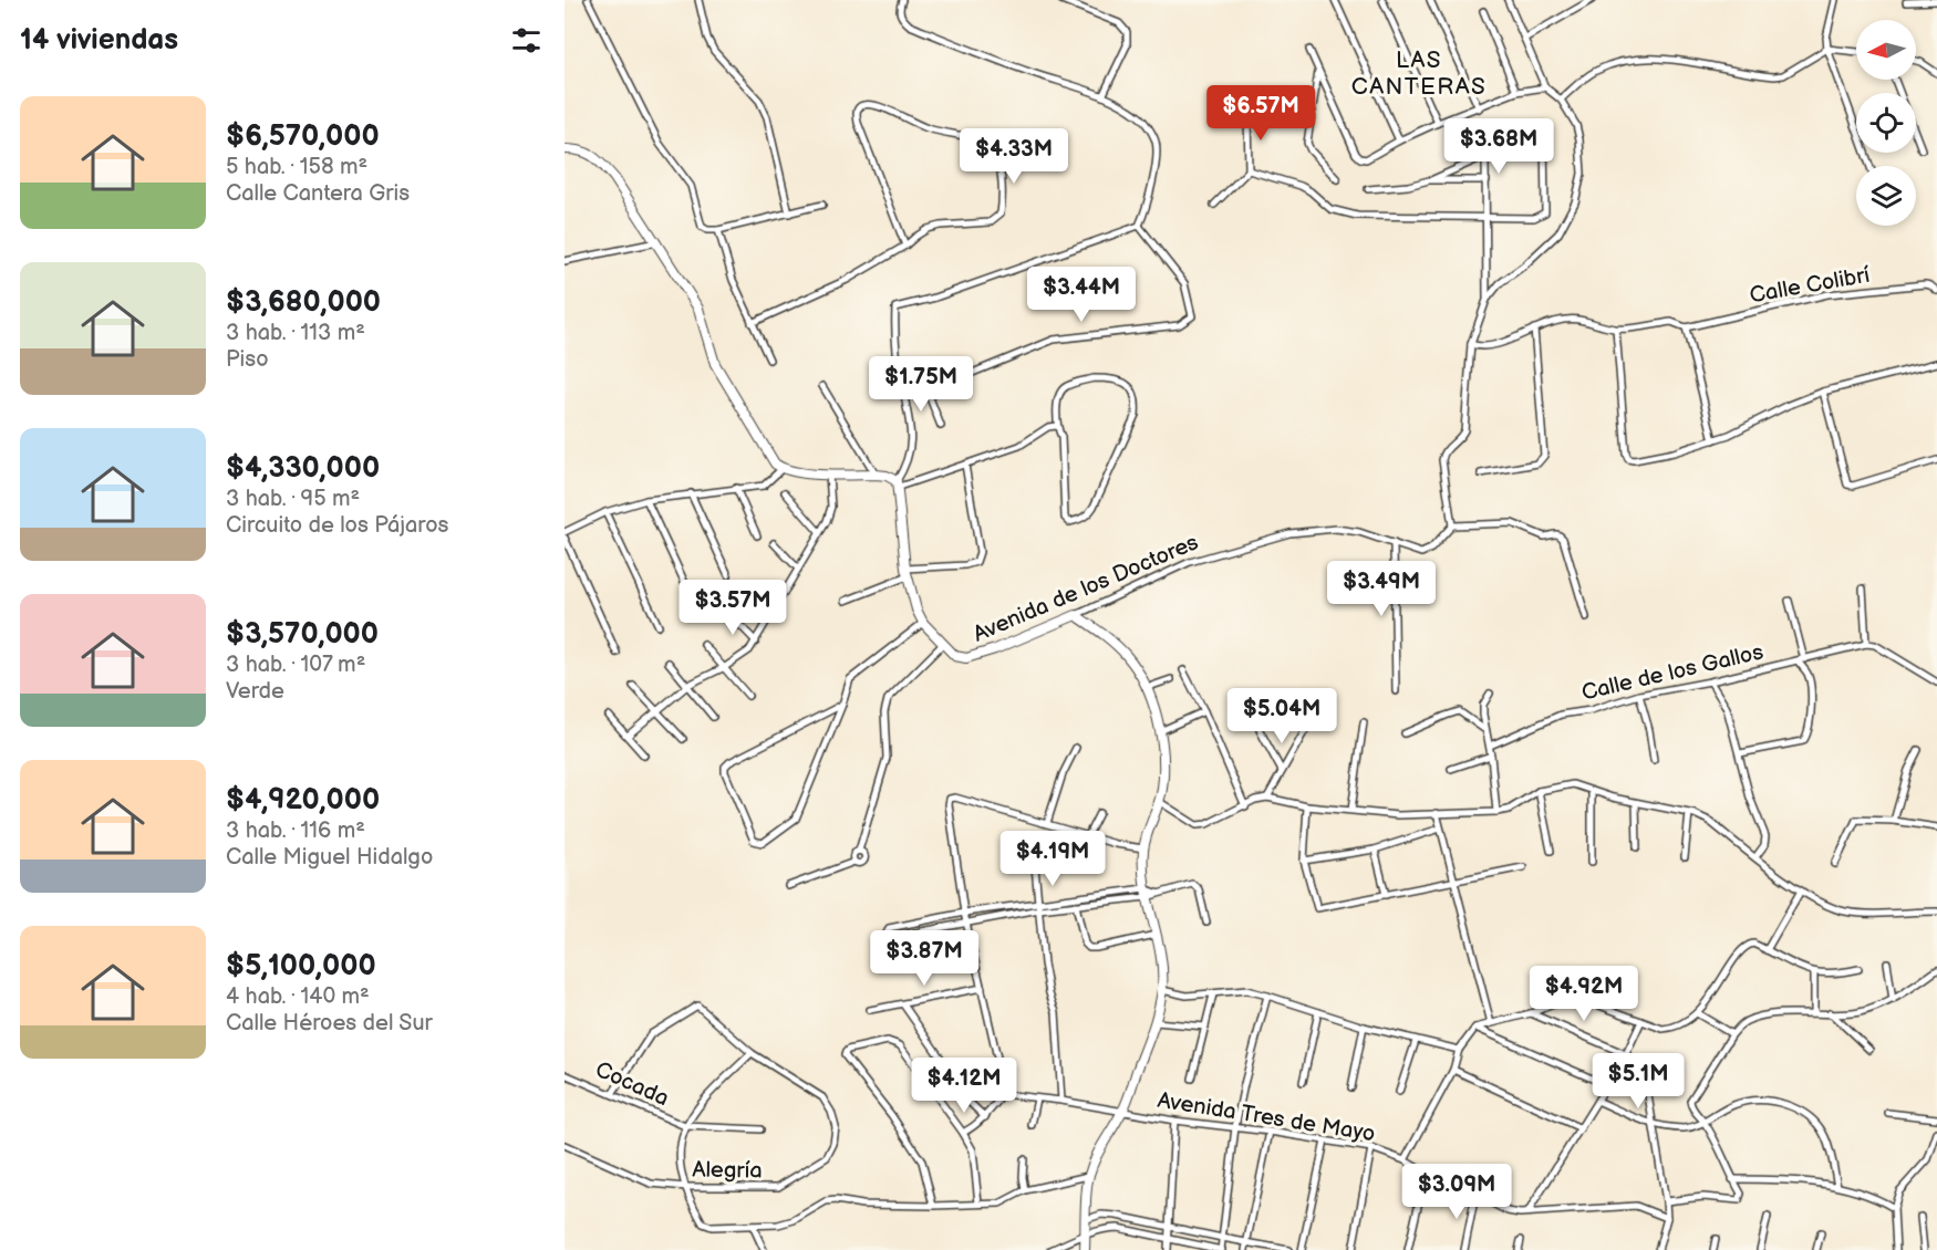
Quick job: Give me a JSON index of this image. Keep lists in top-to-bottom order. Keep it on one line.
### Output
{"streets":{"main road":["Avenida de los Doctores"],"street":["Calle Colibrí","Calle de los Gallos","Cocada","Avenida Tres de Mayo","Alegría"]},"crossings":[["Cocada","Alegría"]],"districts":["LAS CANTERAS"],"north":"left","page":{"heading":"14 viviendas","list":[{"name":"$6,570,000","note":"5 hab. · 158 m² · Calle Cantera Gris"},{"name":"$3,680,000","note":"3 hab. · 113 m² · Piso"},{"name":"$4,330,000","note":"3 hab. · 95 m² · Circuito de los Pájaros"},{"name":"$3,570,000","note":"3 hab. · 107 m² · Verde"},{"name":"$4,920,000","note":"3 hab. · 116 m² · Calle Miguel Hidalgo"},{"name":"$5,100,000","note":"4 hab. · 140 m² · Calle Héroes del Sur"}],"price":["$6.57M","$3.68M","$4.33M","$3.44M","$1.75M","$3.49M","$3.57M","$5.04M","$4.19M","$3.87M","$4.92M","$5.1M","$4.12M","$3.09M"]}}
